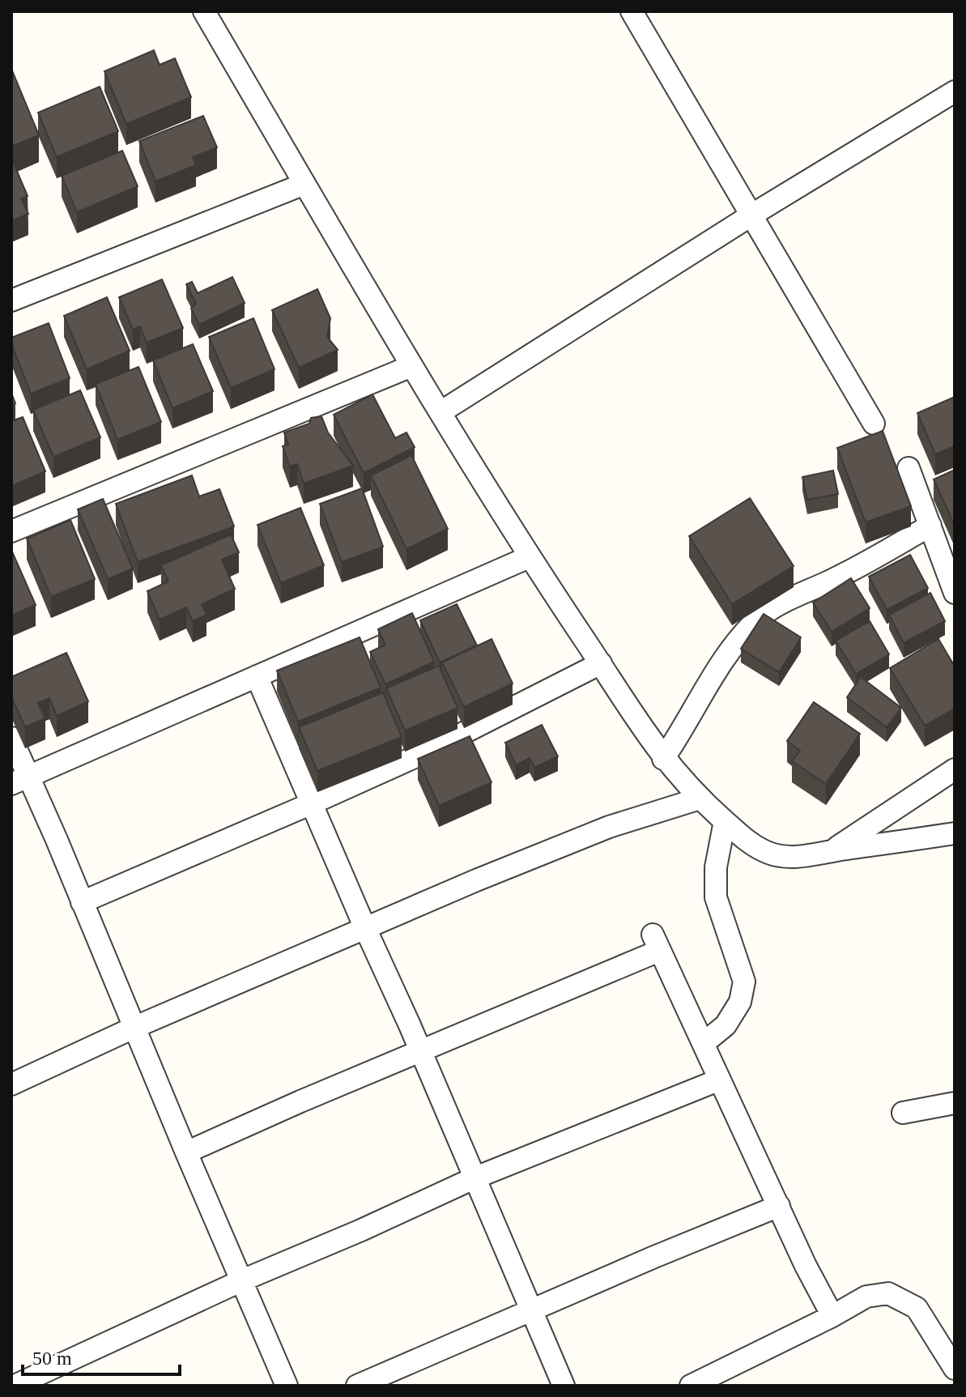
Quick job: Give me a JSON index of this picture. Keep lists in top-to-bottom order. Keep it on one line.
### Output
{"scale_bar":"50 m"}
